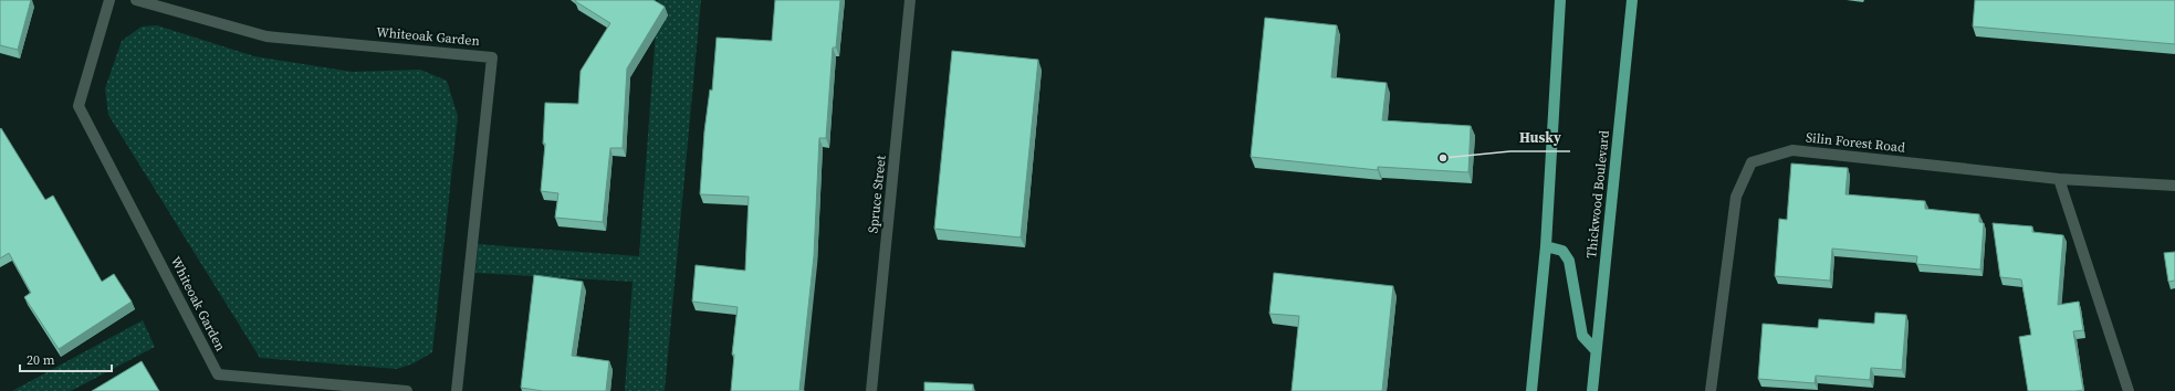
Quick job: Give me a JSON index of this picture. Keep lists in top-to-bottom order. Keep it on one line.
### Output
{"streets":{"main road":["Thickwood Boulevard"],"street":["Whiteoak Garden","Silin Forest Road","Spruce Street"]},"places":["Husky"],"scale_bar":"20 m"}
